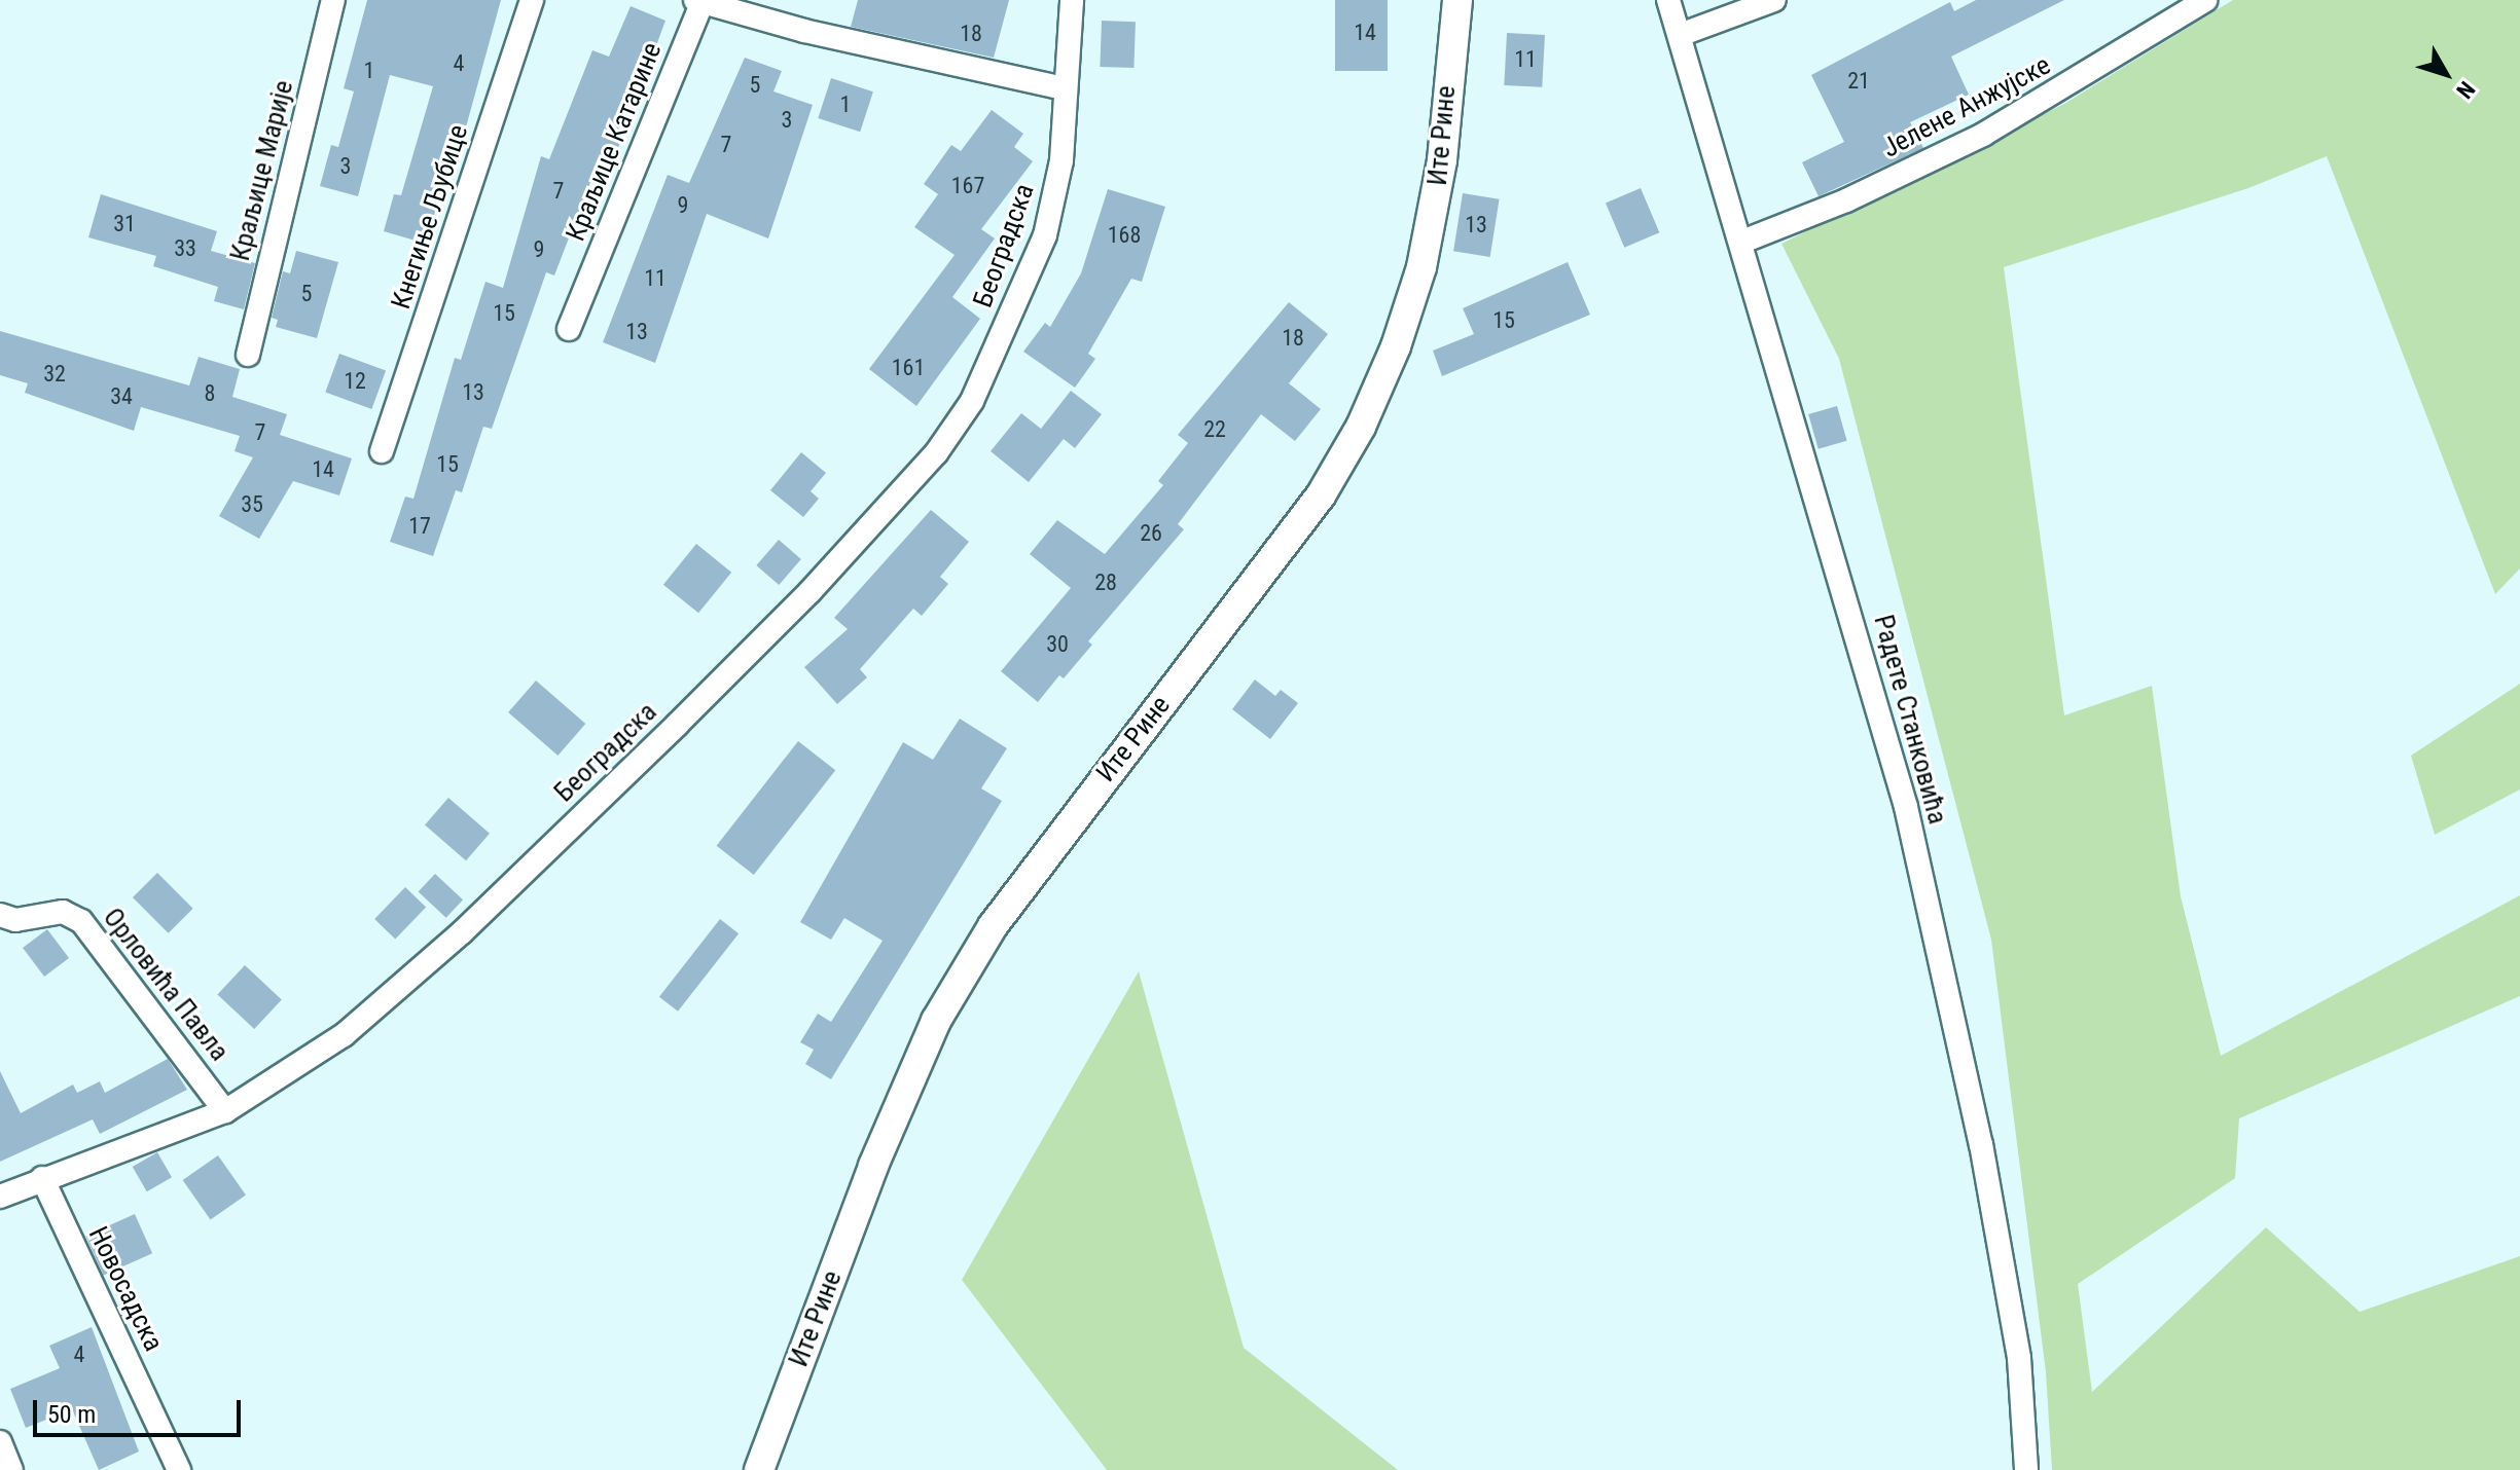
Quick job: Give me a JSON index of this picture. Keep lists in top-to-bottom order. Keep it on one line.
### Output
{"streets":{"street":["Јелене Анжујске","Ите Рине","Краљице Катарине","Краљице Марије","Кнегиње Љубице","Београдска","Радете Станковића","Орловића Павла","Новосадска"]},"crossings":[["Јелене Анжујске","Радете Станковића"],["Краљице Катарине","Београдска"],["Београдска","Орловића Павла"],["Београдска","Новосадска"]],"house_numbers":["14","18","11","4","1","21","5","1","3","7","3","167","7","9","31","13","168","33","9","11","5","15","15","13","18","161","32","12","13","8","34","22","7","15","14","35","17","26","28","30","4"],"scale_bar":"50 m","north":"bottom right"}
